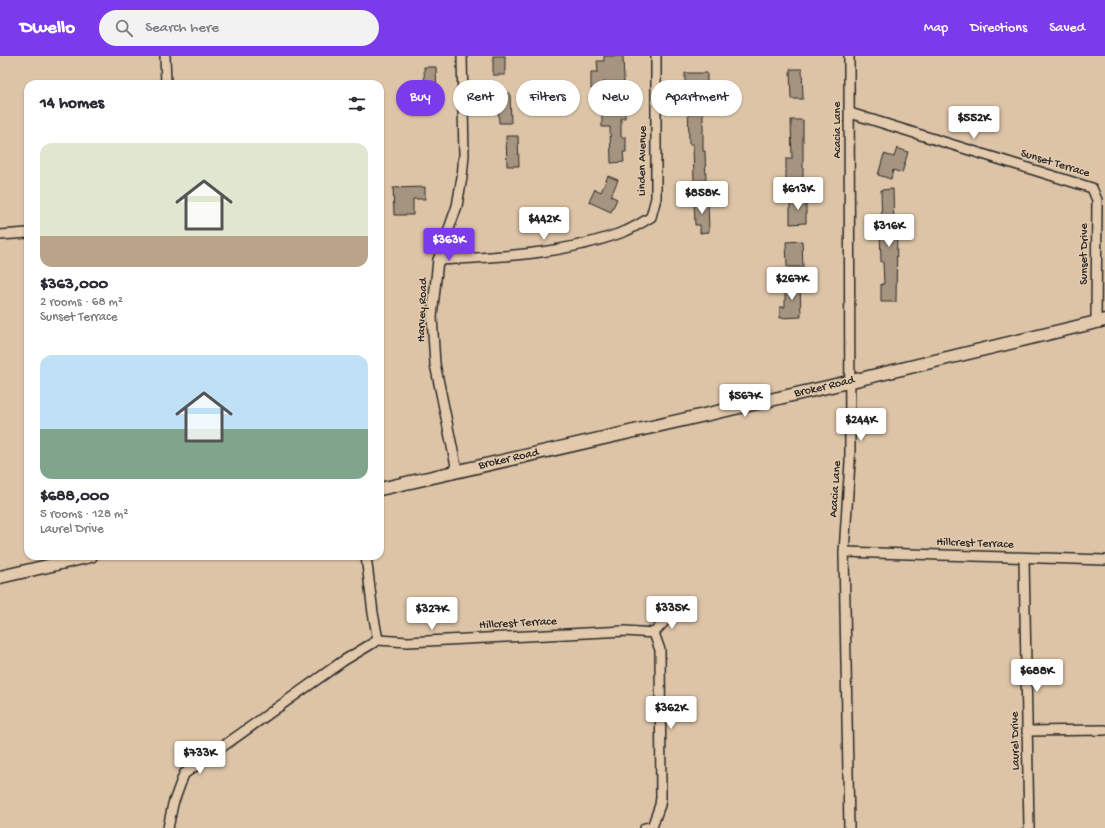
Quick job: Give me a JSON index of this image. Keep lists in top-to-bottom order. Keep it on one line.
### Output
{"streets":{"street":["Acacia Lane","Linden Avenue","Sunset Terrace","Sunset Drive","Harvey Road","Broker Road","Hillcrest Terrace","Laurel Drive"]},"crossings":[["Acacia Lane","Sunset Terrace"],["Acacia Lane","Broker Road"],["Acacia Lane","Hillcrest Terrace"],["Linden Avenue","Harvey Road"],["Sunset Terrace","Sunset Drive"],["Sunset Drive","Broker Road"],["Harvey Road","Broker Road"],["Hillcrest Terrace","Laurel Drive"]],"page":{"header":"Dwello","search":"Search here","nav":["Map","Directions","Saved"],"chip":["Buy","Rent","Filters","New","Apartment"],"heading":"14 homes","price":["$552K","$613K","$858K","$442K","$316K","$363K","$267K","$567K","$244K","$335K","$327K","$688K","$362K","$733K"],"list":[{"name":"$363,000","note":"2 rooms · 68 m² · Sunset Terrace"},{"name":"$688,000","note":"5 rooms · 128 m² · Laurel Drive"}]}}
